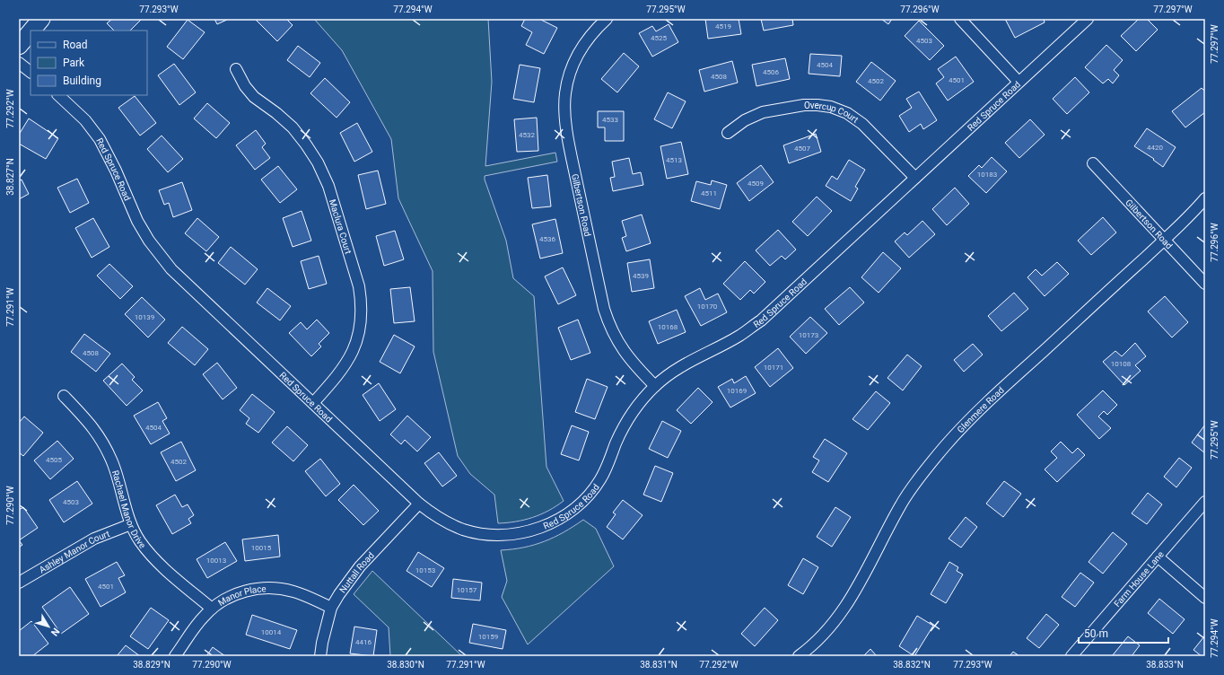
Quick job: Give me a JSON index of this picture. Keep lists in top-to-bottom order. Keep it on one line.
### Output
{"streets":{"street":["Red Spruce Road","Overcup Court","Gilbertson Road","Maclura Court","Glenmere Road","Rachael Manor Drive","Ashley Manor Court","Nuttall Road","Farm House Lane","Manor Place"]},"crossings":[["Red Spruce Road","Overcup Court"],["Red Spruce Road","Gilbertson Road"],["Red Spruce Road","Maclura Court"],["Red Spruce Road","Nuttall Road"],["Gilbertson Road","Glenmere Road"],["Rachael Manor Drive","Ashley Manor Court"],["Rachael Manor Drive","Manor Place"],["Nuttall Road","Manor Place"]],"house_numbers":["4519","4525","4503","4504","4506","4508","4501","4502","4533","4532","4420","4507","4513","10183","4509","4511","4536","4539","10170","10139","10168","10173","4508","10108","10171","10169","4504","4505","4502","4503","10015","10013","10153","4501","10157","10014","10159","4416"],"legend":["Road","Park","Building"],"scale_bar":"50 m","north":"bottom right","coordinates":["77.293°W","77.294°W","77.295°W","77.296°W","77.297°W","77.292°W","38.827°N","77.291°W","77.290°W","38.829°N","38.830°N","38.831°N","38.832°N","38.833°N"]}
